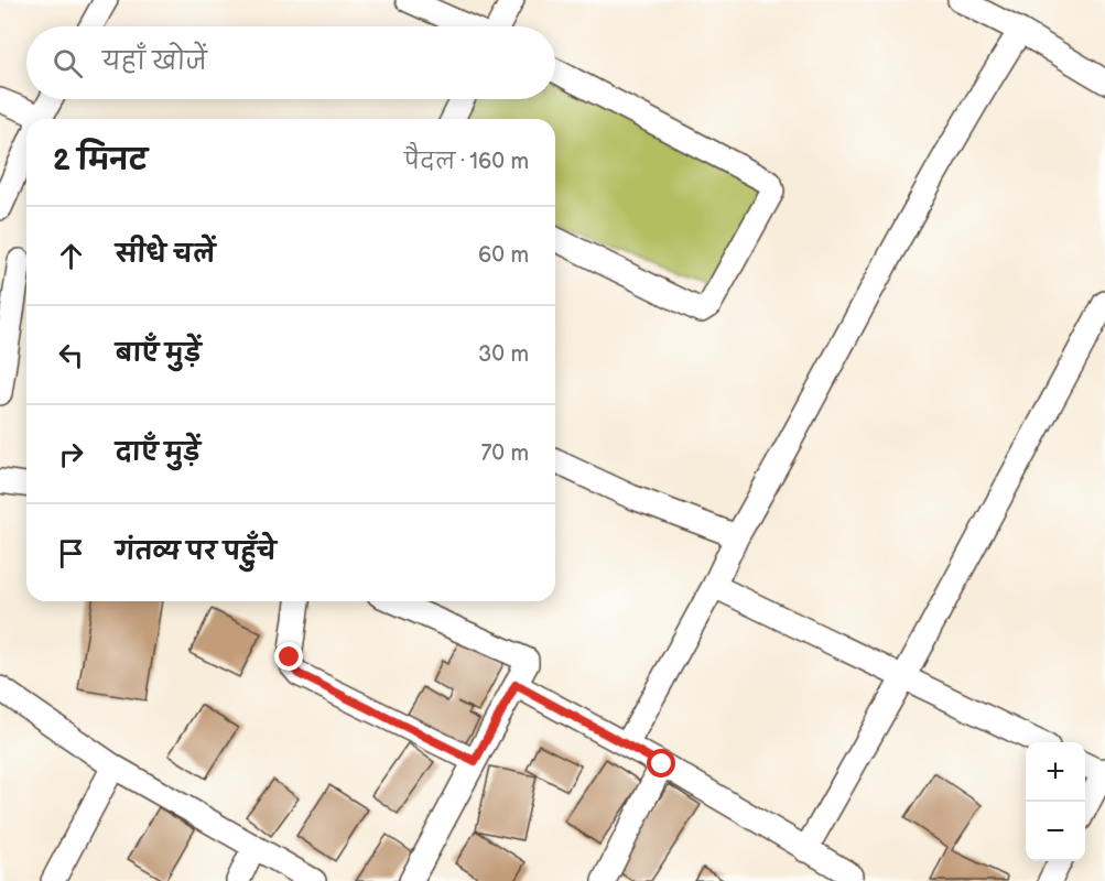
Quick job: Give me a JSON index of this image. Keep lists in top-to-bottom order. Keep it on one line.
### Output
{"page":{"search":"यहाँ खोजें","heading":["2 मिनट","पैदल · 160 m"],"list":[["सीधे चलें","60 m"],["बाएँ मुड़ें","30 m"],["दाएँ मुड़ें","70 m"],"गंतव्य पर पहुँचे"],"map_buttons":["+","−"]}}
